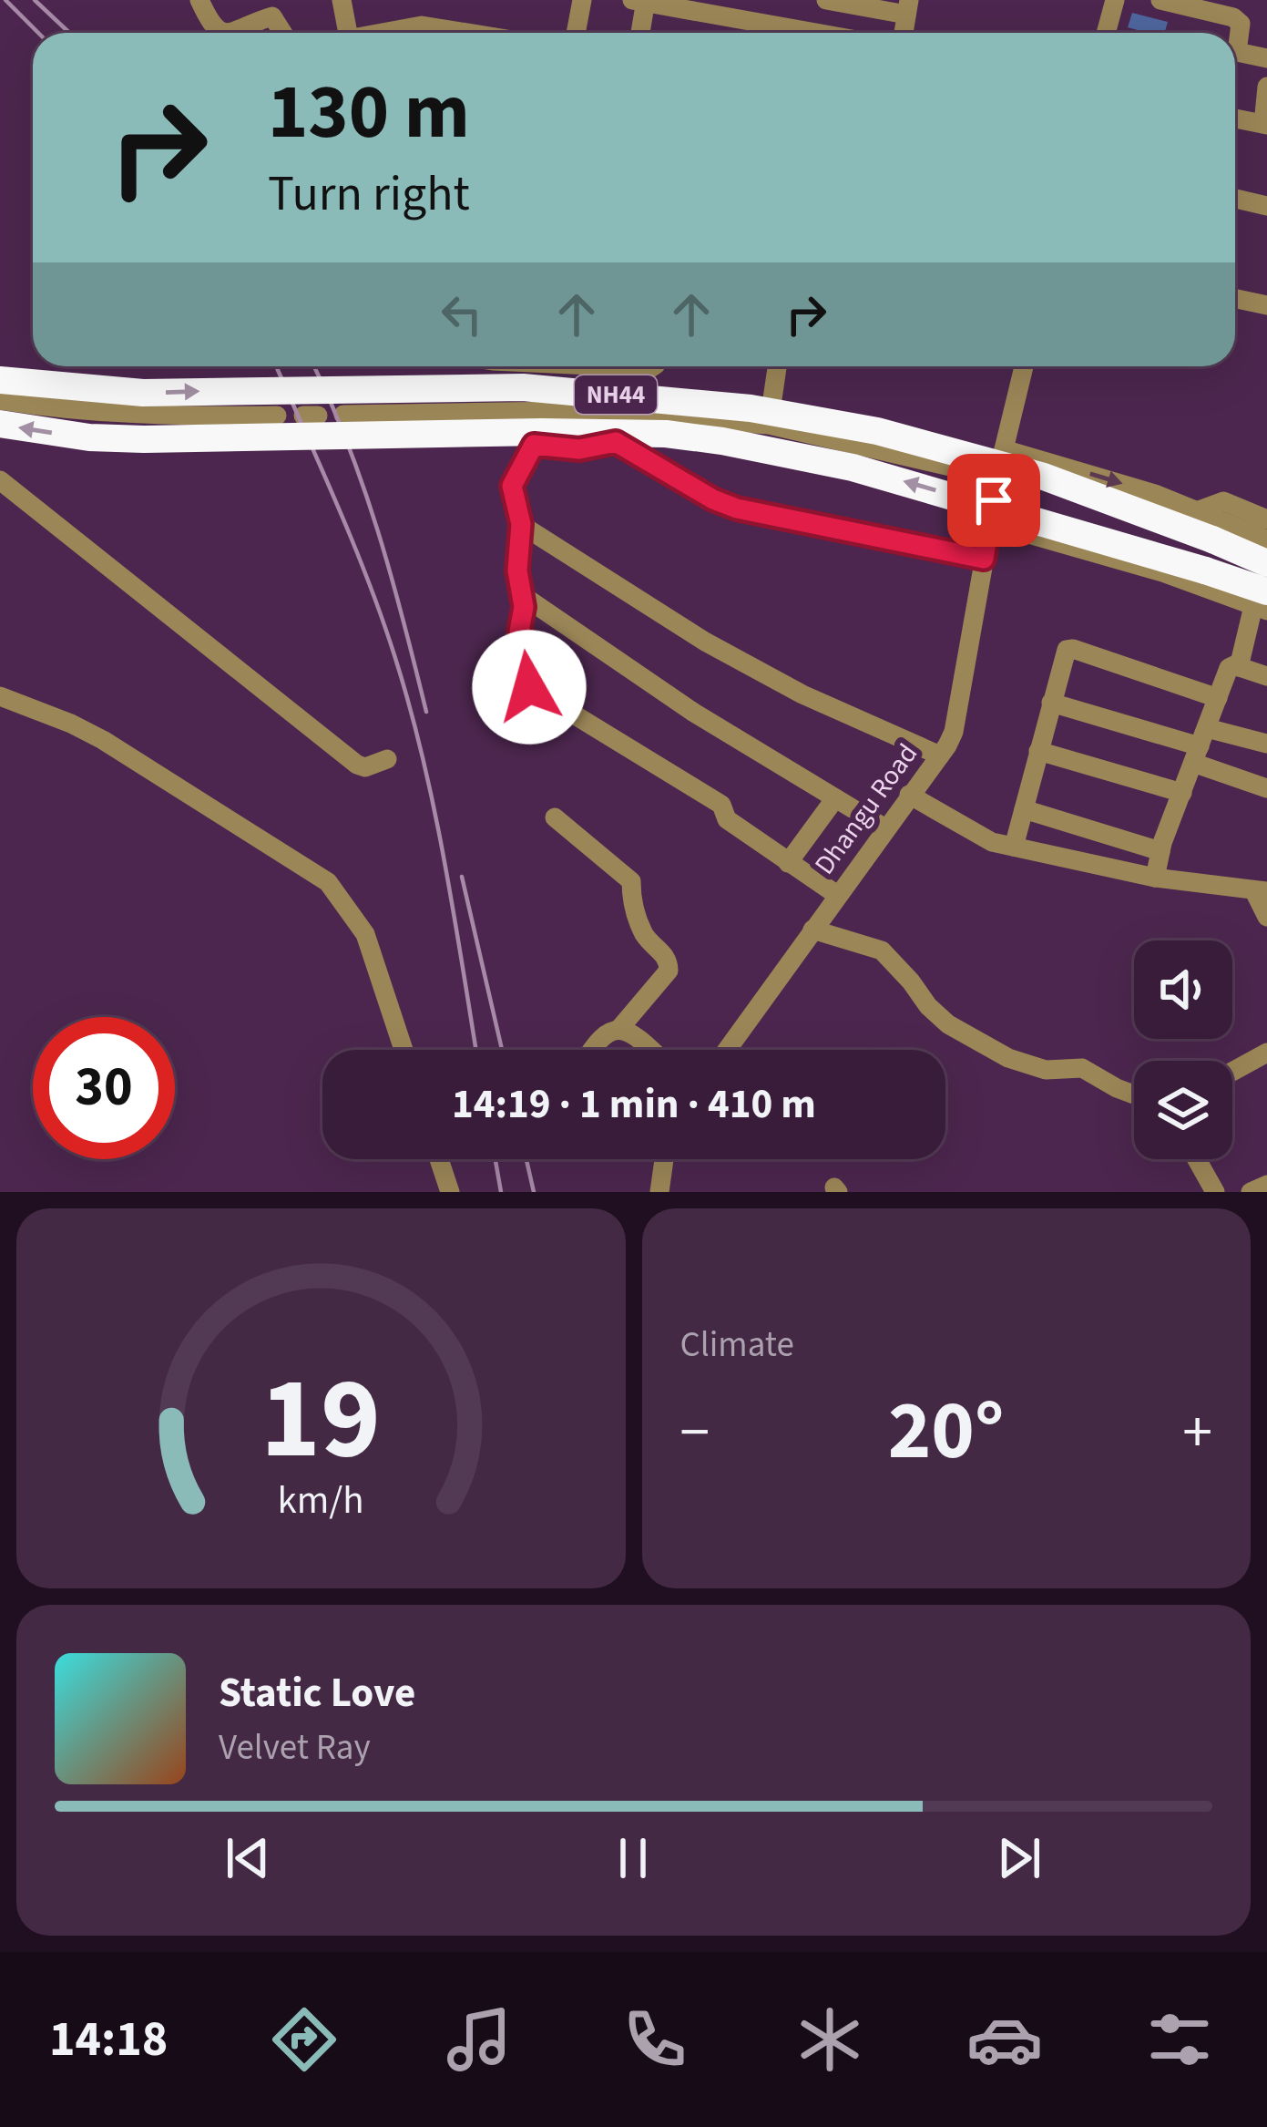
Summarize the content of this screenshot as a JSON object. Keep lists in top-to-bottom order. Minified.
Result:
{"streets":{"highway":["NH44"],"street":["Dhangu Road"]},"page":{"turn":["130 m","Turn right"],"limit":"30","trip":"14:19 · 1 min · 410 m","tile":"Climate","heat":["−","20°","+"],"song":["Static Love","Velvet Ray"],"tabs":"14:18","gauge":["19","km/h"]}}
